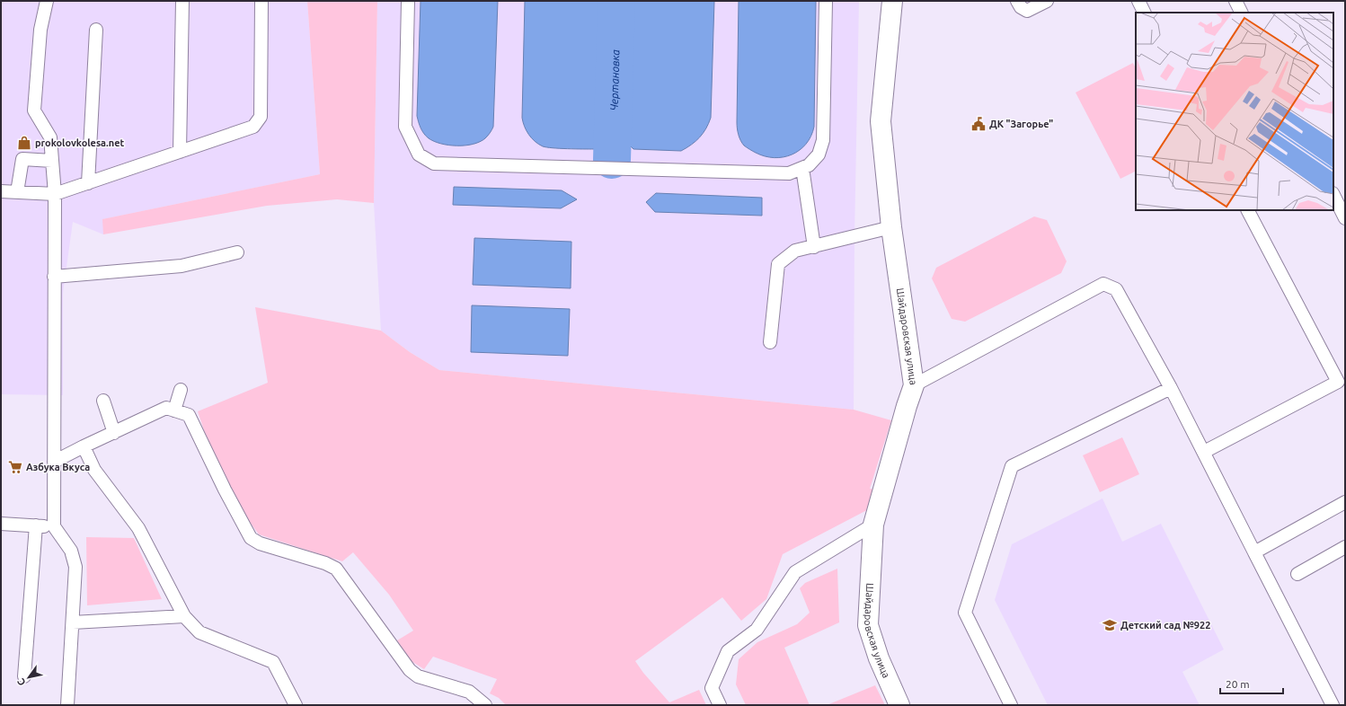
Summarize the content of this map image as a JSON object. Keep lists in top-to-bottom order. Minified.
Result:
{"streets":{"street":["Шайдаровская улица"]},"water":["Чертановка"],"places":{"public building":["ДК \"Загорье\""],"shop":["prokolovkolesa.net"],"supermarket":["Азбука Вкуса"],"school or university":["Детский сад №922"]},"scale_bar":"20 m","north":"bottom left"}
